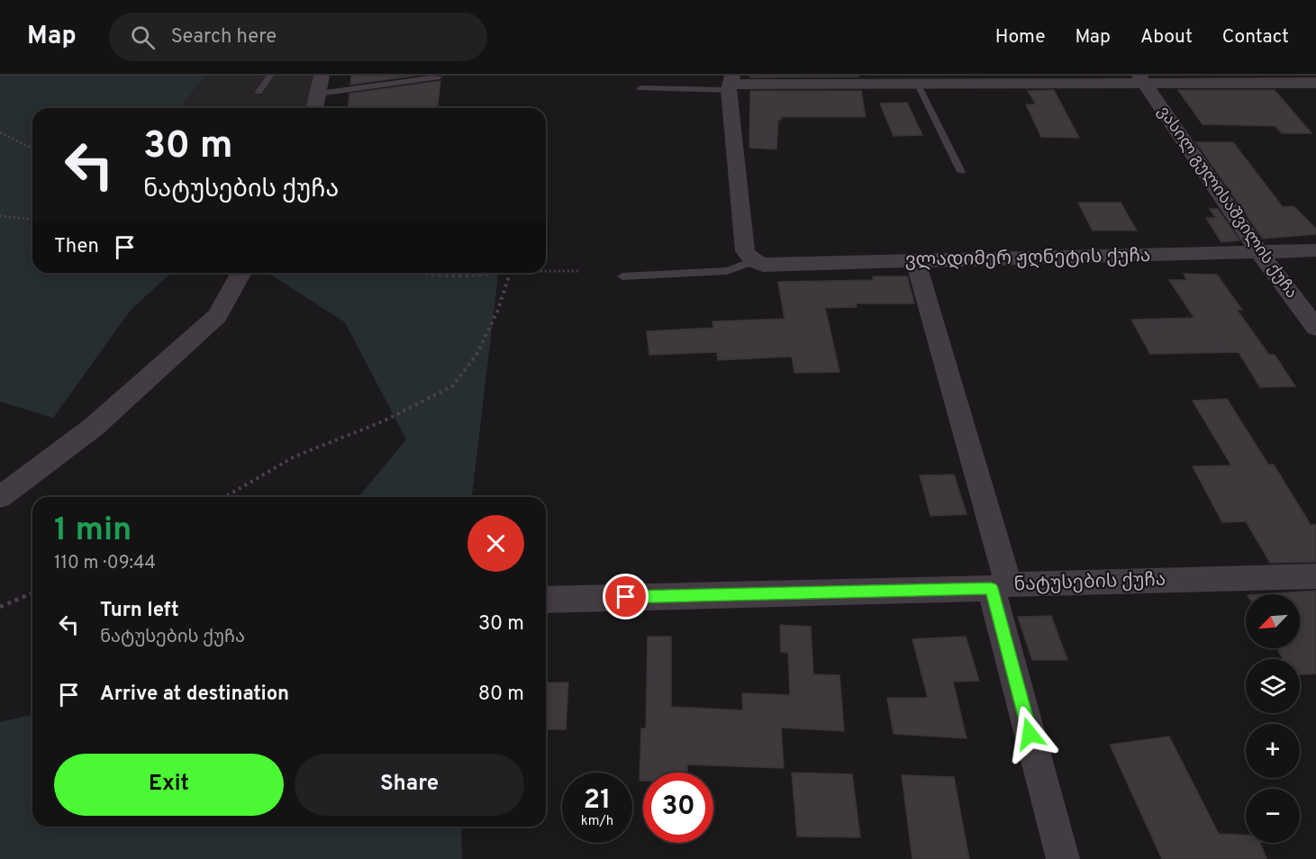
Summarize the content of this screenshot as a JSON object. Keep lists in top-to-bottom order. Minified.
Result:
{"streets":{"street":["ვასილ გულისაშვილის ქუჩა","ვლადიმერ ჟღნეტის ქუჩა","ნატუსების ქუჩა"]},"crossings":[["ვასილ გულისაშვილის ქუჩა","ვლადიმერ ჟღნეტის ქუჩა"]],"north":"bottom left","page":{"header":"Map","search":"Search here","nav":["Home","Map","About","Contact"],"turn":["30 m","ნატუსების ქუჩა"],"then":"Then","heading":["1 min","110 m · 09:44"],"list":[{"name":"Turn left","note":"ნატუსების ქუჩა","value":"30 m"},{"name":"Arrive at destination","value":"80 m"}],"map_buttons":["+","−"],"buttons":["Exit","Share"],"speed":"21 km/h","limit":"30"}}
